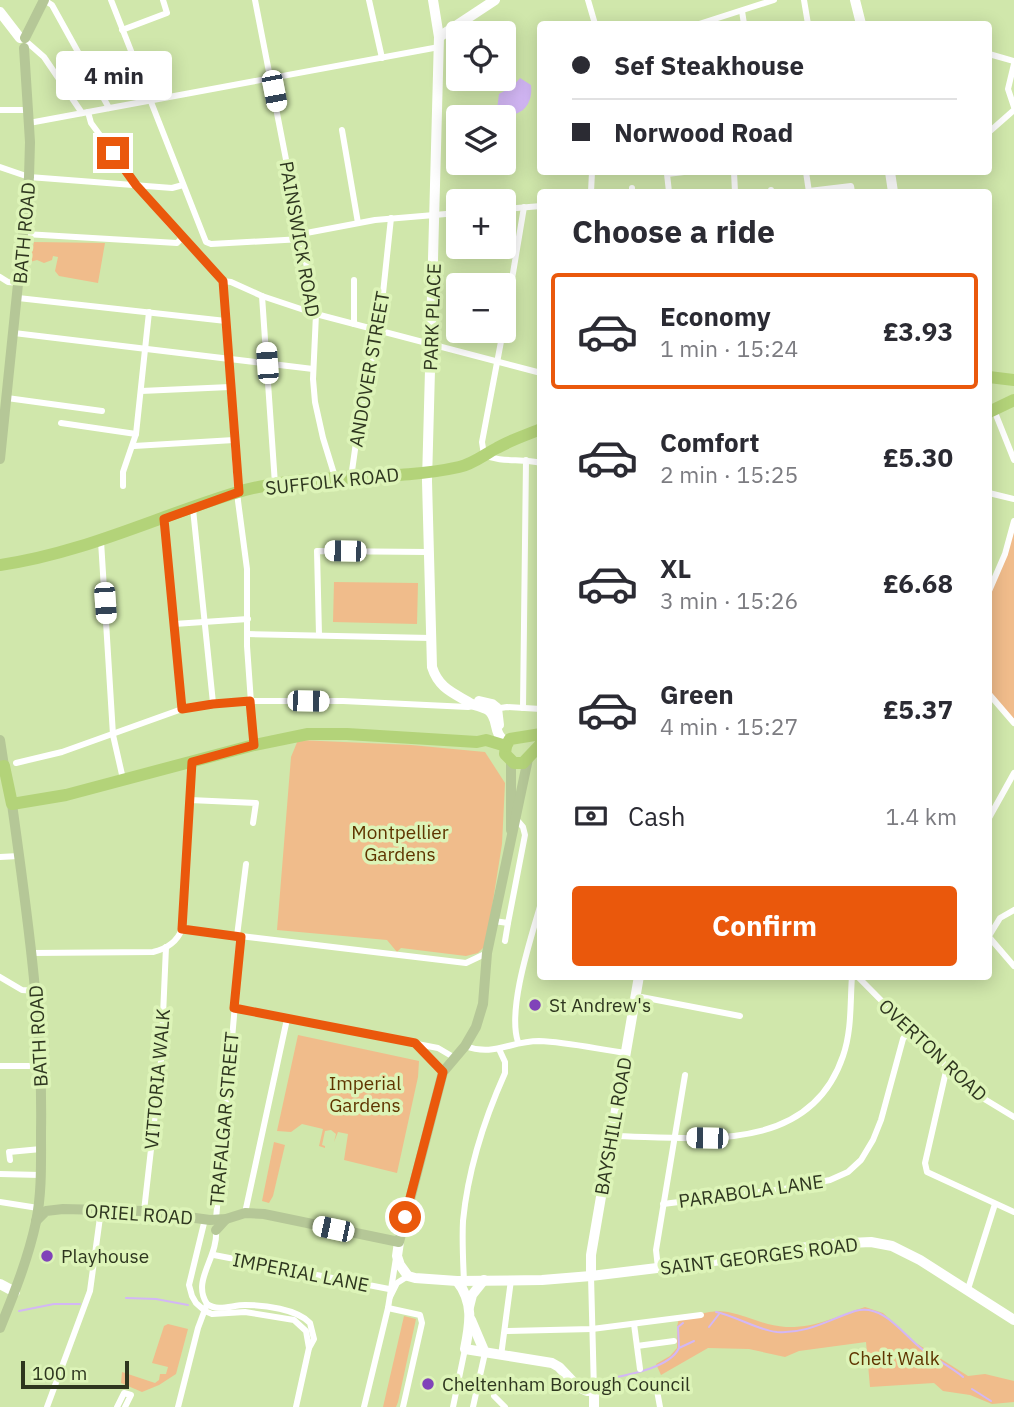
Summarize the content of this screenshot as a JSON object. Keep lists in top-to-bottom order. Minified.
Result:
{"streets":{"highway":["BATH ROAD","SUFFOLK ROAD"],"main road":["ORIEL ROAD"],"street":["PAINSWICK ROAD","PARK PLACE","ANDOVER STREET","OVERTON ROAD","VITTORIA WALK","TRAFALGAR STREET","BAYSHILL ROAD","PARABOLA LANE","SAINT GEORGES ROAD","IMPERIAL LANE"]},"crossings":[["BATH ROAD","ORIEL ROAD"],["PAINSWICK ROAD","SUFFOLK ROAD"],["PARK PLACE","SUFFOLK ROAD"],["ANDOVER STREET","SUFFOLK ROAD"],["OVERTON ROAD","PARABOLA LANE"],["VITTORIA WALK","ORIEL ROAD"],["TRAFALGAR STREET","ORIEL ROAD"],["BAYSHILL ROAD","SAINT GEORGES ROAD"]],"parks":["Montpellier Gardens","Imperial Gardens","Chelt Walk"],"places":["St Andrew's","Playhouse","Cheltenham Borough Council"],"scale_bar":"100 m","page":{"map_buttons":["+","−"],"banner":["Sef Steakhouse","Norwood Road"],"bubble":"4 min","heading":"Choose a ride","list":[{"name":"Economy","note":"1 min · 15:24","value":"£3.93"},{"name":"Comfort","note":"2 min · 15:25","value":"£5.30"},{"name":"XL","note":"3 min · 15:26","value":"£6.68"},{"name":"Green","note":"4 min · 15:27","value":"£5.37"}],"pay":["Cash","1.4 km"],"buttons":"Confirm","scale":"100 m"}}
